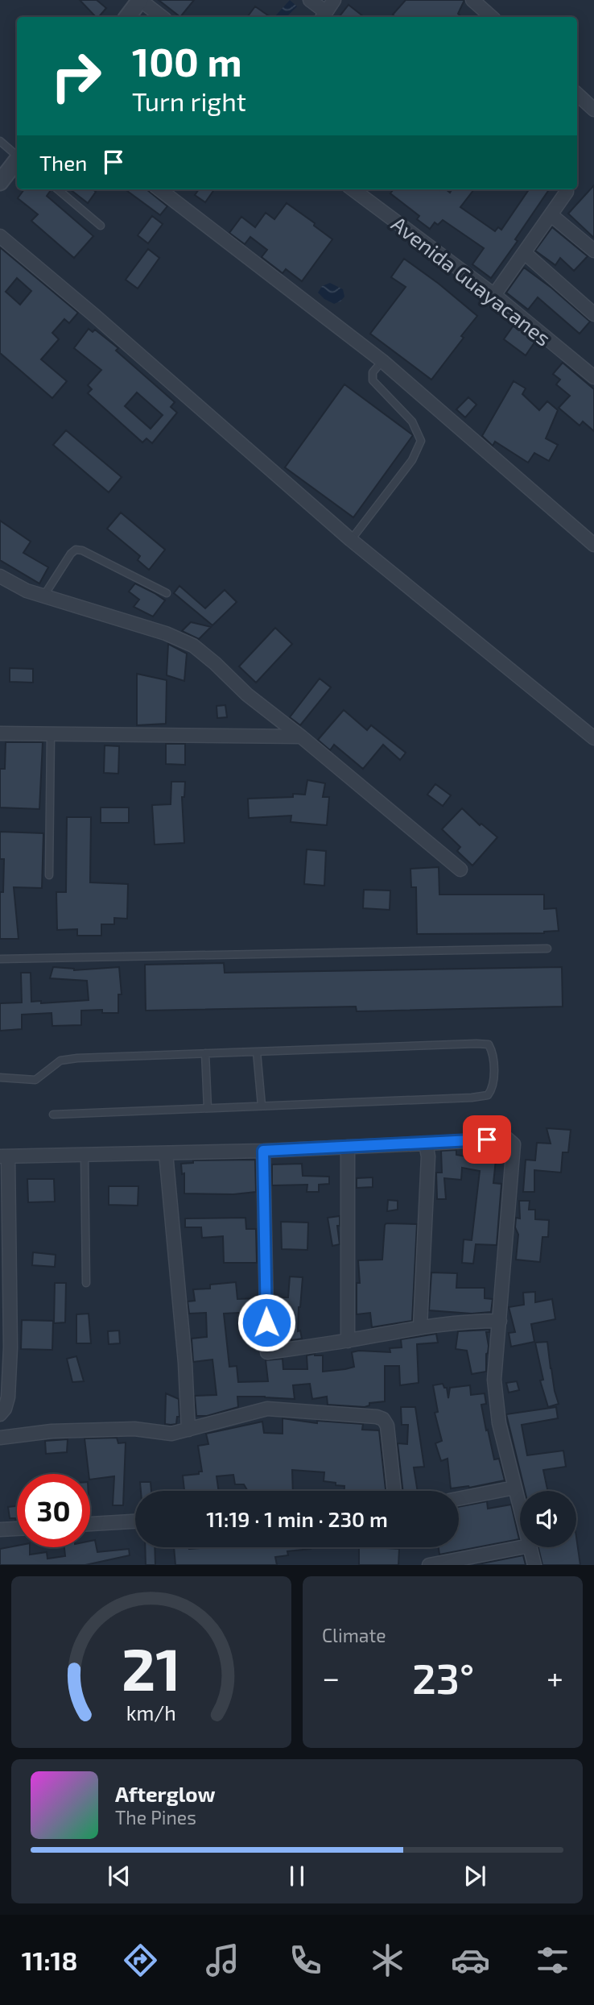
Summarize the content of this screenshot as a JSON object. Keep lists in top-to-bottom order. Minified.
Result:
{"streets":{"street":["Avenida Guayacanes"]},"page":{"turn":["100 m","Turn right"],"then":"Then","limit":"30","trip":"11:19 · 1 min · 230 m","tile":"Climate","heat":["−","23°","+"],"song":["Afterglow","The Pines"],"tabs":"11:18","gauge":["21","km/h"]}}
